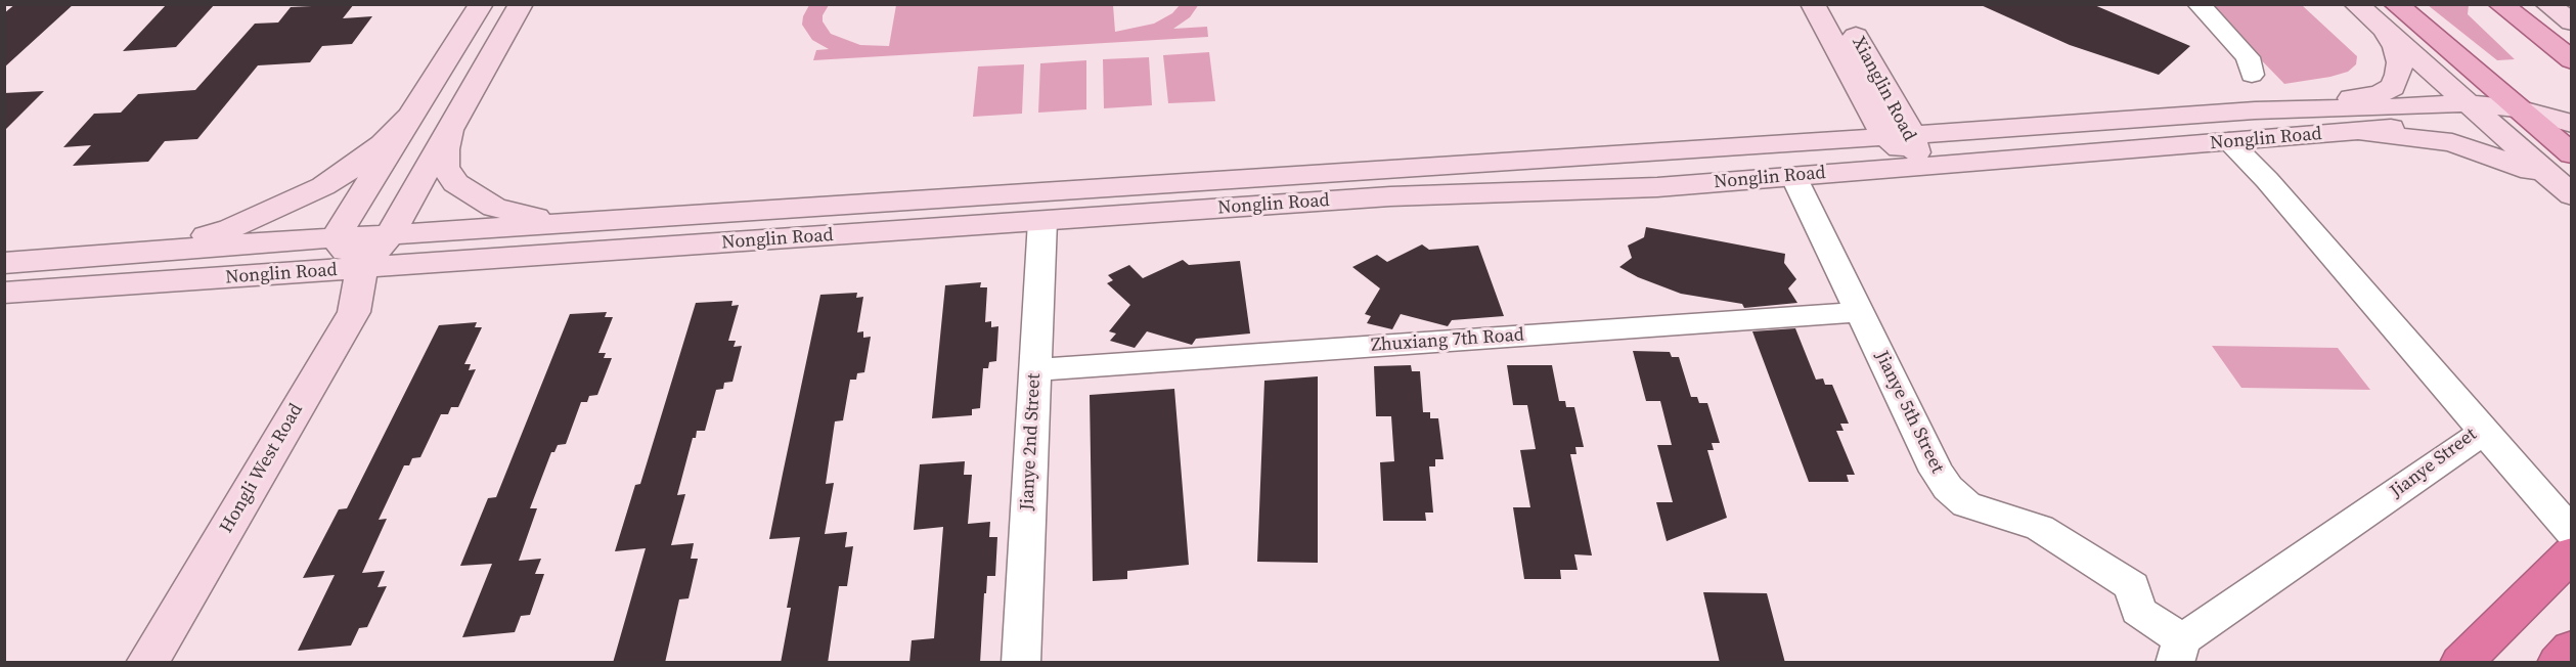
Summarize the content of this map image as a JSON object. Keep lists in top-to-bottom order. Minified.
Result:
{"streets":{"main road":["Xianglin Road","Nonglin Road","Hongli West Road"],"street":["Zhuxiang 7th Road","Jianye 5th Street","Jianye 2nd Street","Jianye Street"]},"crossings":[["Xianglin Road","Nonglin Road"],["Nonglin Road","Jianye 5th Street"],["Nonglin Road","Jianye 2nd Street"],["Nonglin Road","Jianye Street"],["Nonglin Road","Hongli West Road"],["Zhuxiang 7th Road","Jianye 5th Street"],["Zhuxiang 7th Road","Jianye 2nd Street"],["Jianye 5th Street","Jianye Street"]]}
